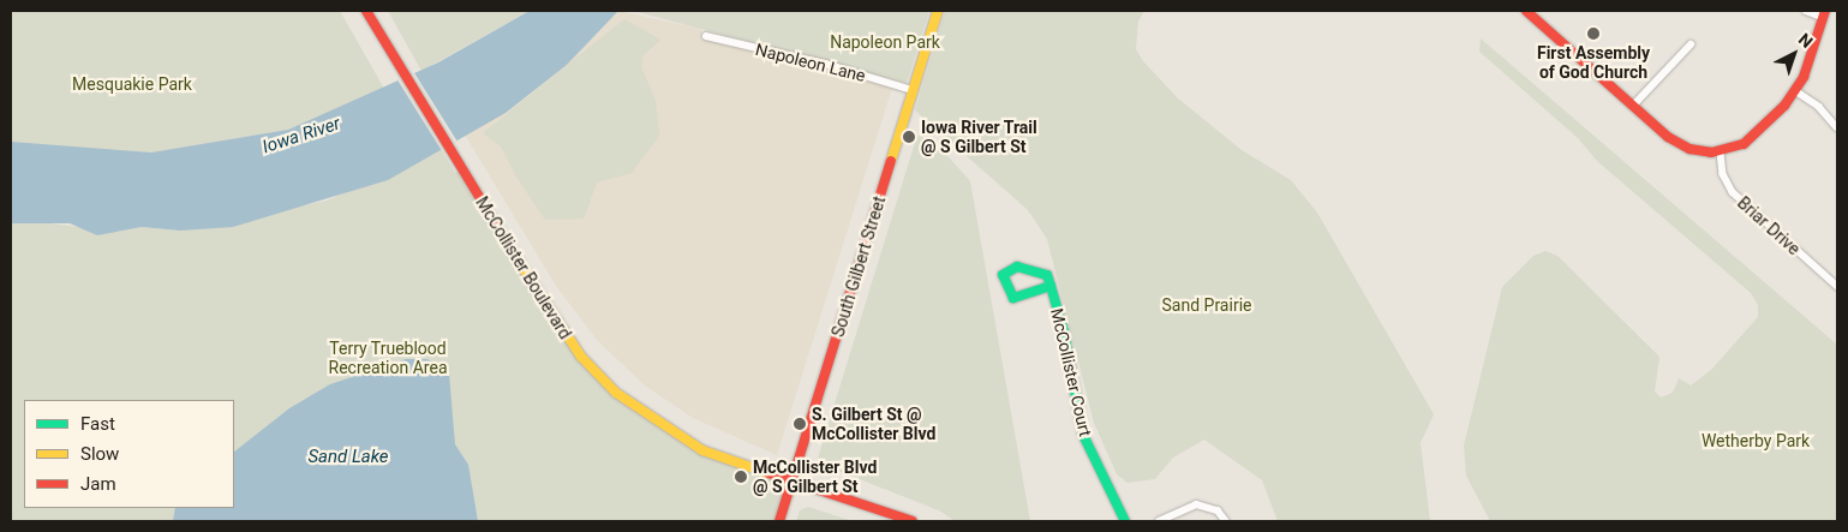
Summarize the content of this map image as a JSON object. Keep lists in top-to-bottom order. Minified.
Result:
{"streets":{"main road":["South Gilbert Street","McCollister Boulevard","McCollister Court"],"street":["Napoleon Lane","Briar Drive"]},"crossings":[["Napoleon Lane","South Gilbert Street"],["South Gilbert Street","McCollister Boulevard"]],"water":["Iowa River","Sand Lake"],"parks":["Napoleon Park","Mesquakie Park","Sand Prairie","Terry Trueblood Recreation Area","Wetherby Park"],"places":["First Assembly of God Church","Iowa River Trail @ S Gilbert St","S. Gilbert St @ McCollister Blvd","McCollister Blvd @ S Gilbert St"],"legend":["Fast","Slow","Jam"],"north":"top right"}
